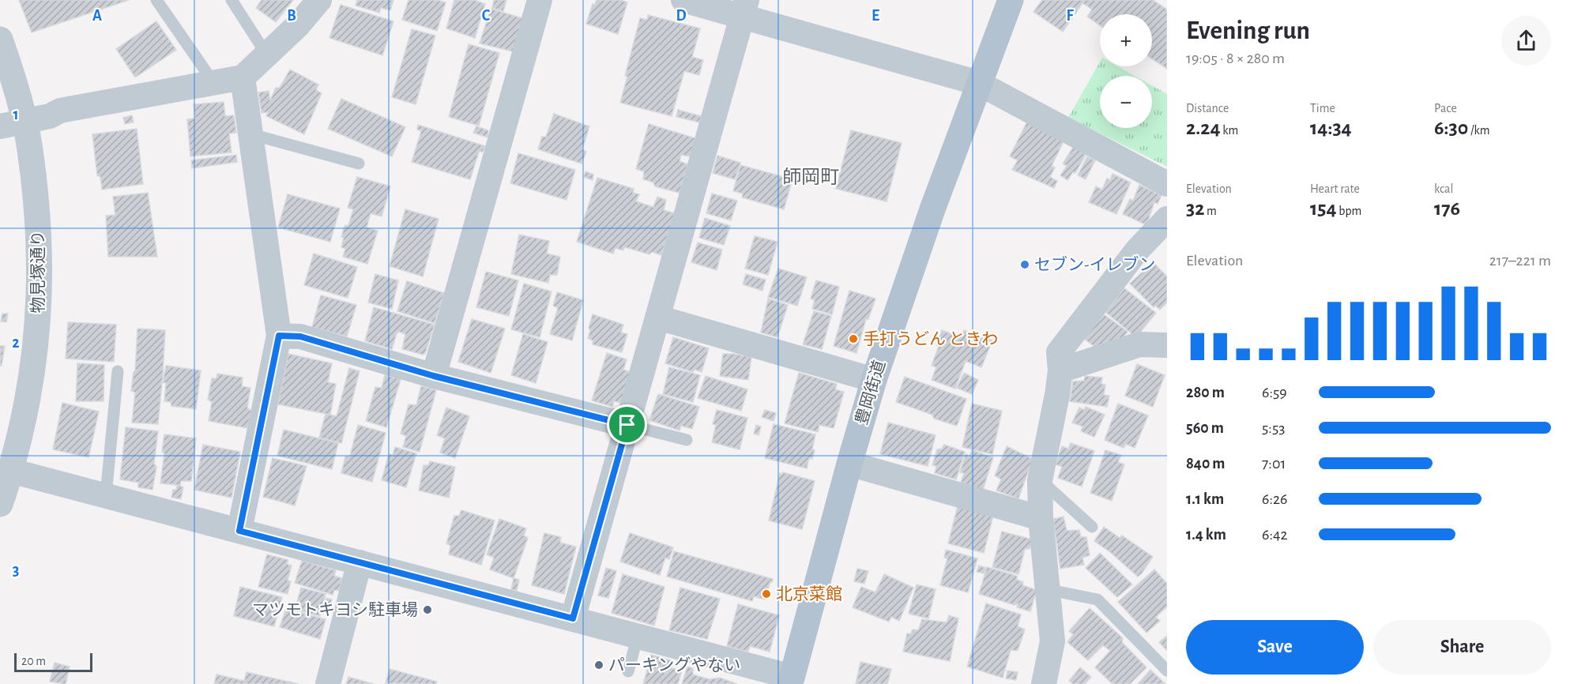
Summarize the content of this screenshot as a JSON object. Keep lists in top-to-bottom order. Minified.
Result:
{"streets":{"main road":["豊岡街道"],"street":["物見塚通り"]},"districts":["師岡町"],"places":["セブン-イレブン","手打うどん ときわ","北京菜館","マツモトキヨシ駐車場","パーキングやない"],"scale_bar":"20 m","page":{"heading":["Evening run","19:05 · 8 × 280 m"],"map_buttons":["+","−"],"stats":[["Distance","2.24 km"],["Time","14:34"],["Pace","6:30 /km"],["Elevation","32 m"],["Heart rate","154 bpm"],["kcal","176"]],"chart":["Elevation","217–221 m"],"list":[{"name":"280 m","note":"6:59"},{"name":"560 m","note":"5:53"},{"name":"840 m","note":"7:01"},{"name":"1.1 km","note":"6:26"},{"name":"1.4 km","note":"6:42"}],"buttons":["Save","Share"],"scale":"20 m"},"grid":{"columns":["A","B","C","D","E","F"],"rows":["1","2","3"]}}
